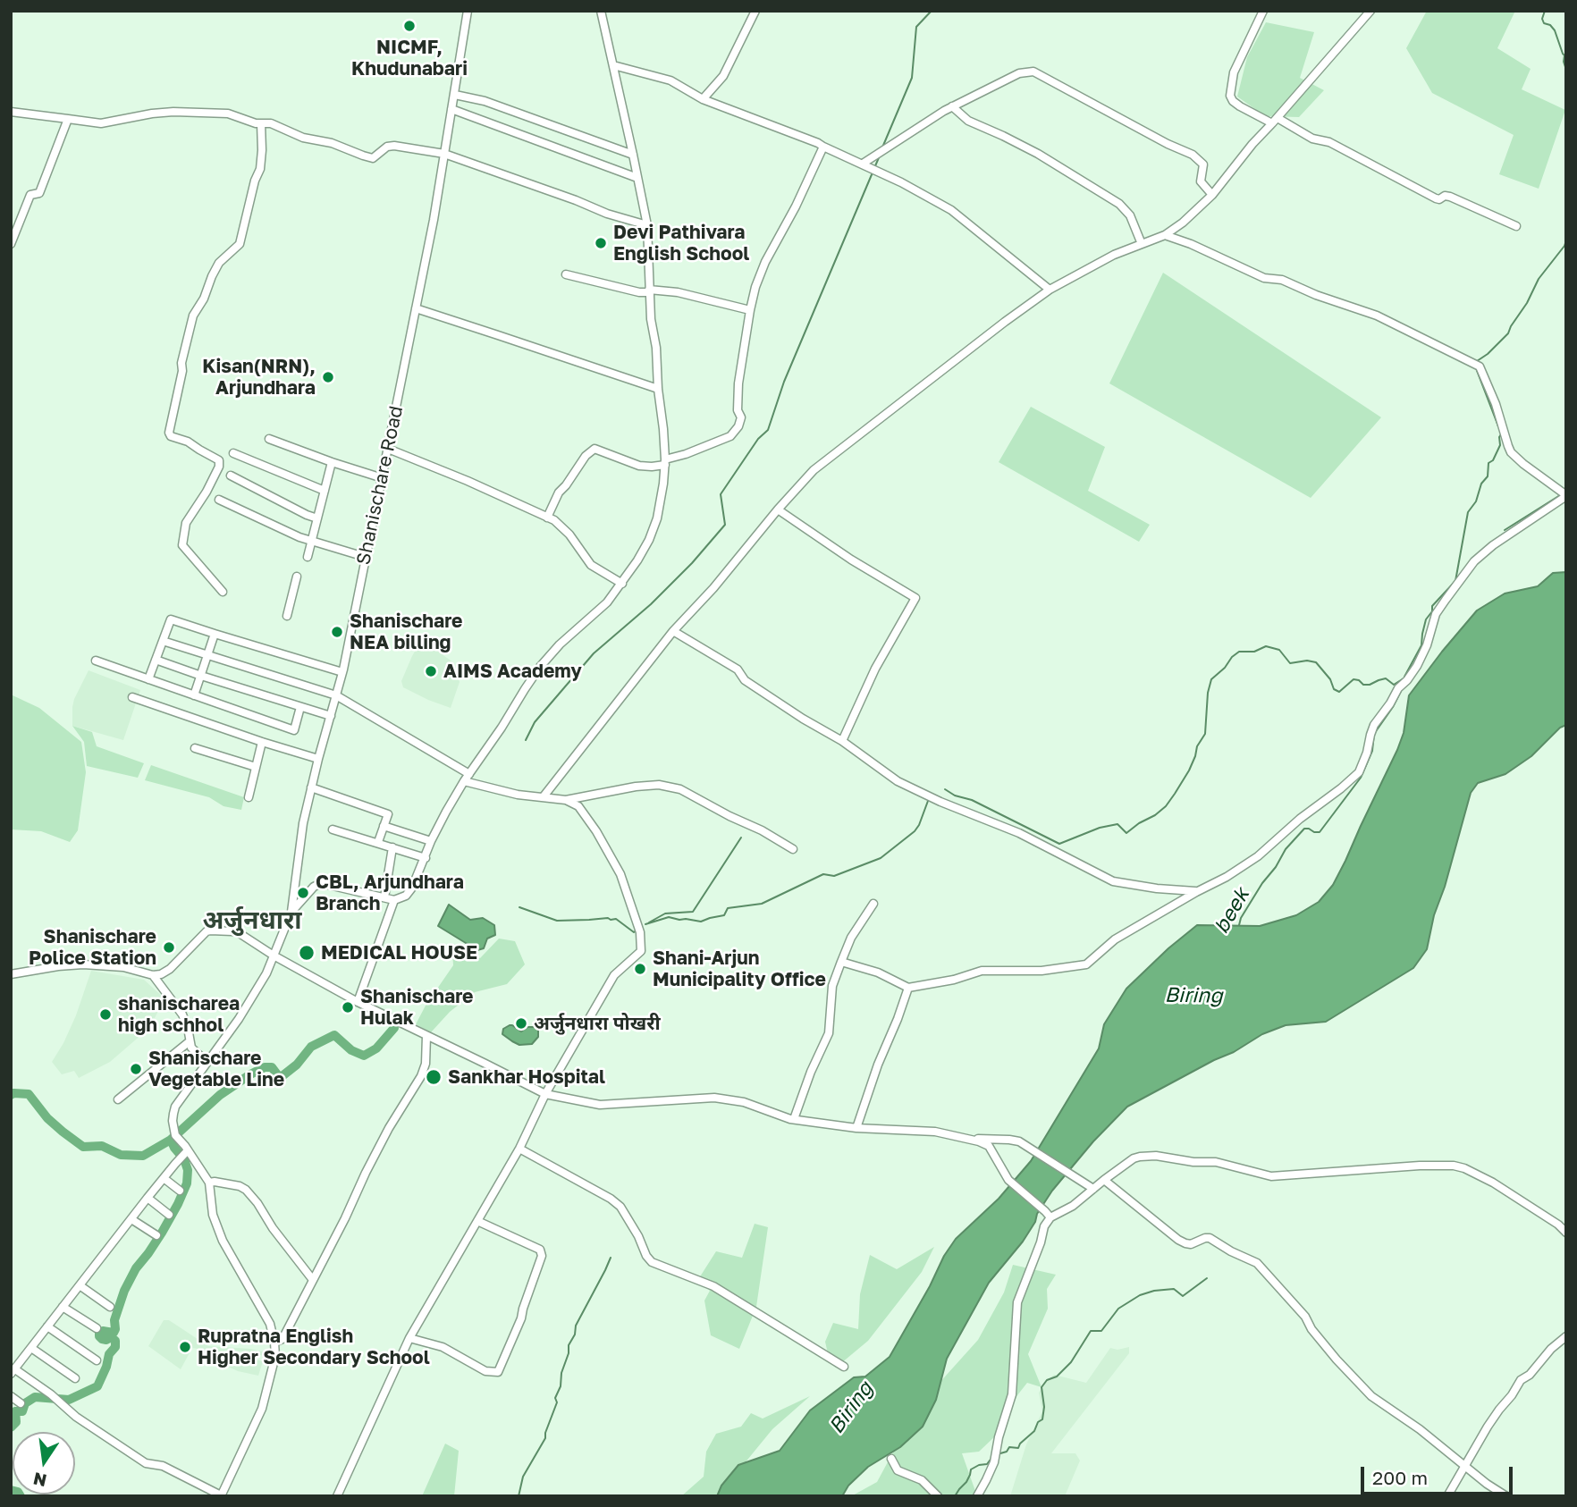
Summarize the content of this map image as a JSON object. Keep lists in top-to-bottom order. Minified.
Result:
{"streets":{"street":["Shanischare Road"]},"districts":["अर्जुनधारा"],"water":["beek","Biring"],"places":["NICMF, Khudunabari","Devi Pathivara English School","Kisan(NRN), Arjundhara","Shanischare NEA billing","AIMS Academy","CBL, Arjundhara Branch","Shanischare Police Station","MEDICAL HOUSE","Shani-Arjun Municipality Office","Shanischare Hulak","shanischarea high schhol","अर्जुनधारा पोखरी","Shanischare Vegetable Line","Sankhar Hospital","Rupratna English Higher Secondary School"],"scale_bar":"200 m","north":"bottom"}
